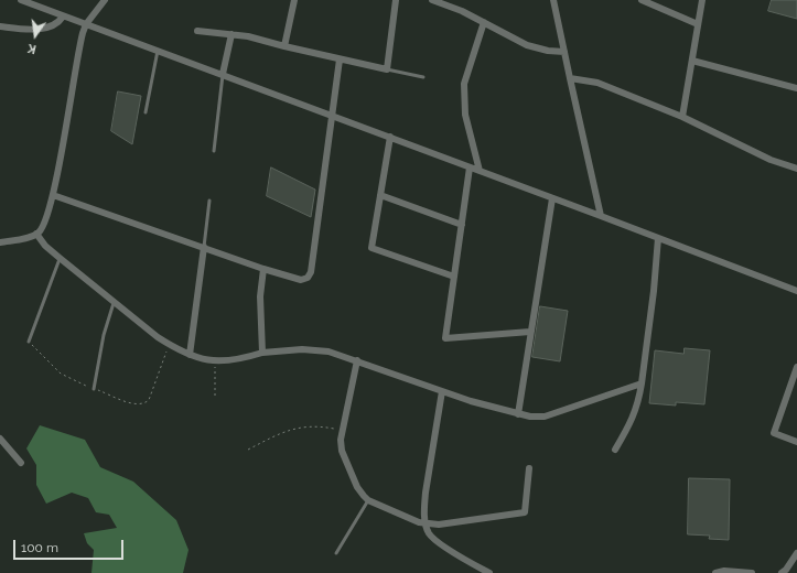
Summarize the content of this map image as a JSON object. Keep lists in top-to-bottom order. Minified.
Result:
{"scale_bar":"100 m","north":"bottom"}
